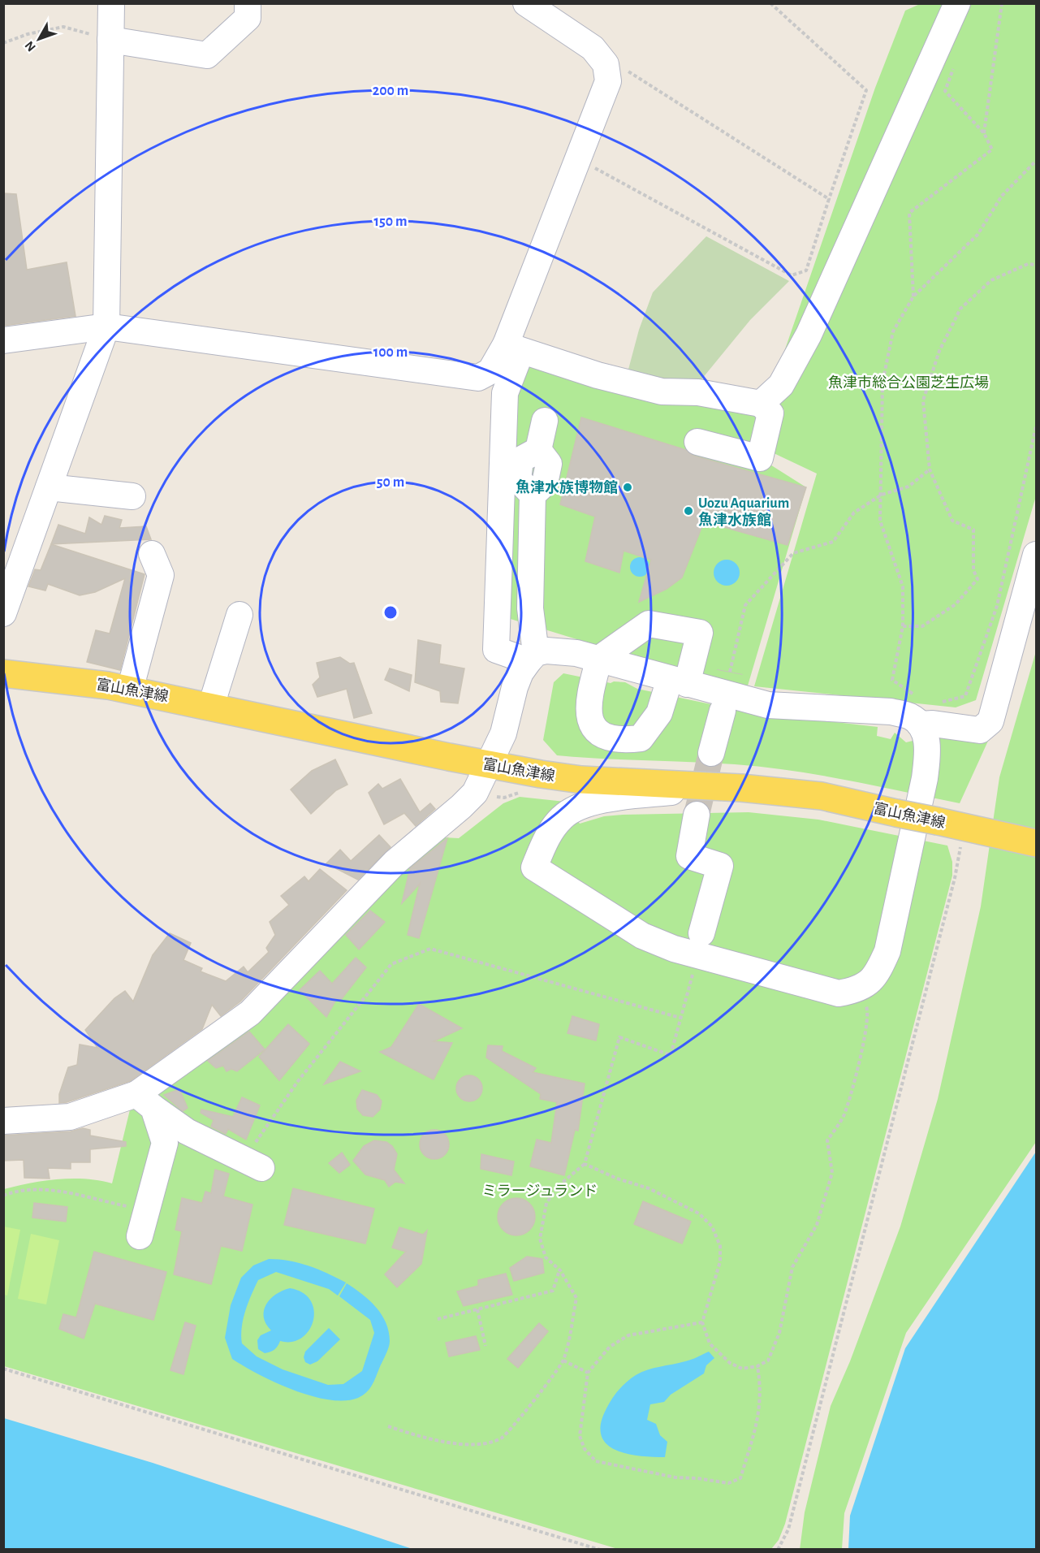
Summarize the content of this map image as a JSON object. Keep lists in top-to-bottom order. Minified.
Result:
{"streets":{"main road":["富山魚津線"]},"parks":["魚津市総合公園芝生広場","ミラージュランド"],"places":["魚津水族博物館","Uozu Aquarium 魚津水族館"],"north":"bottom left","rings":["200 m","150 m","100 m","50 m"]}
